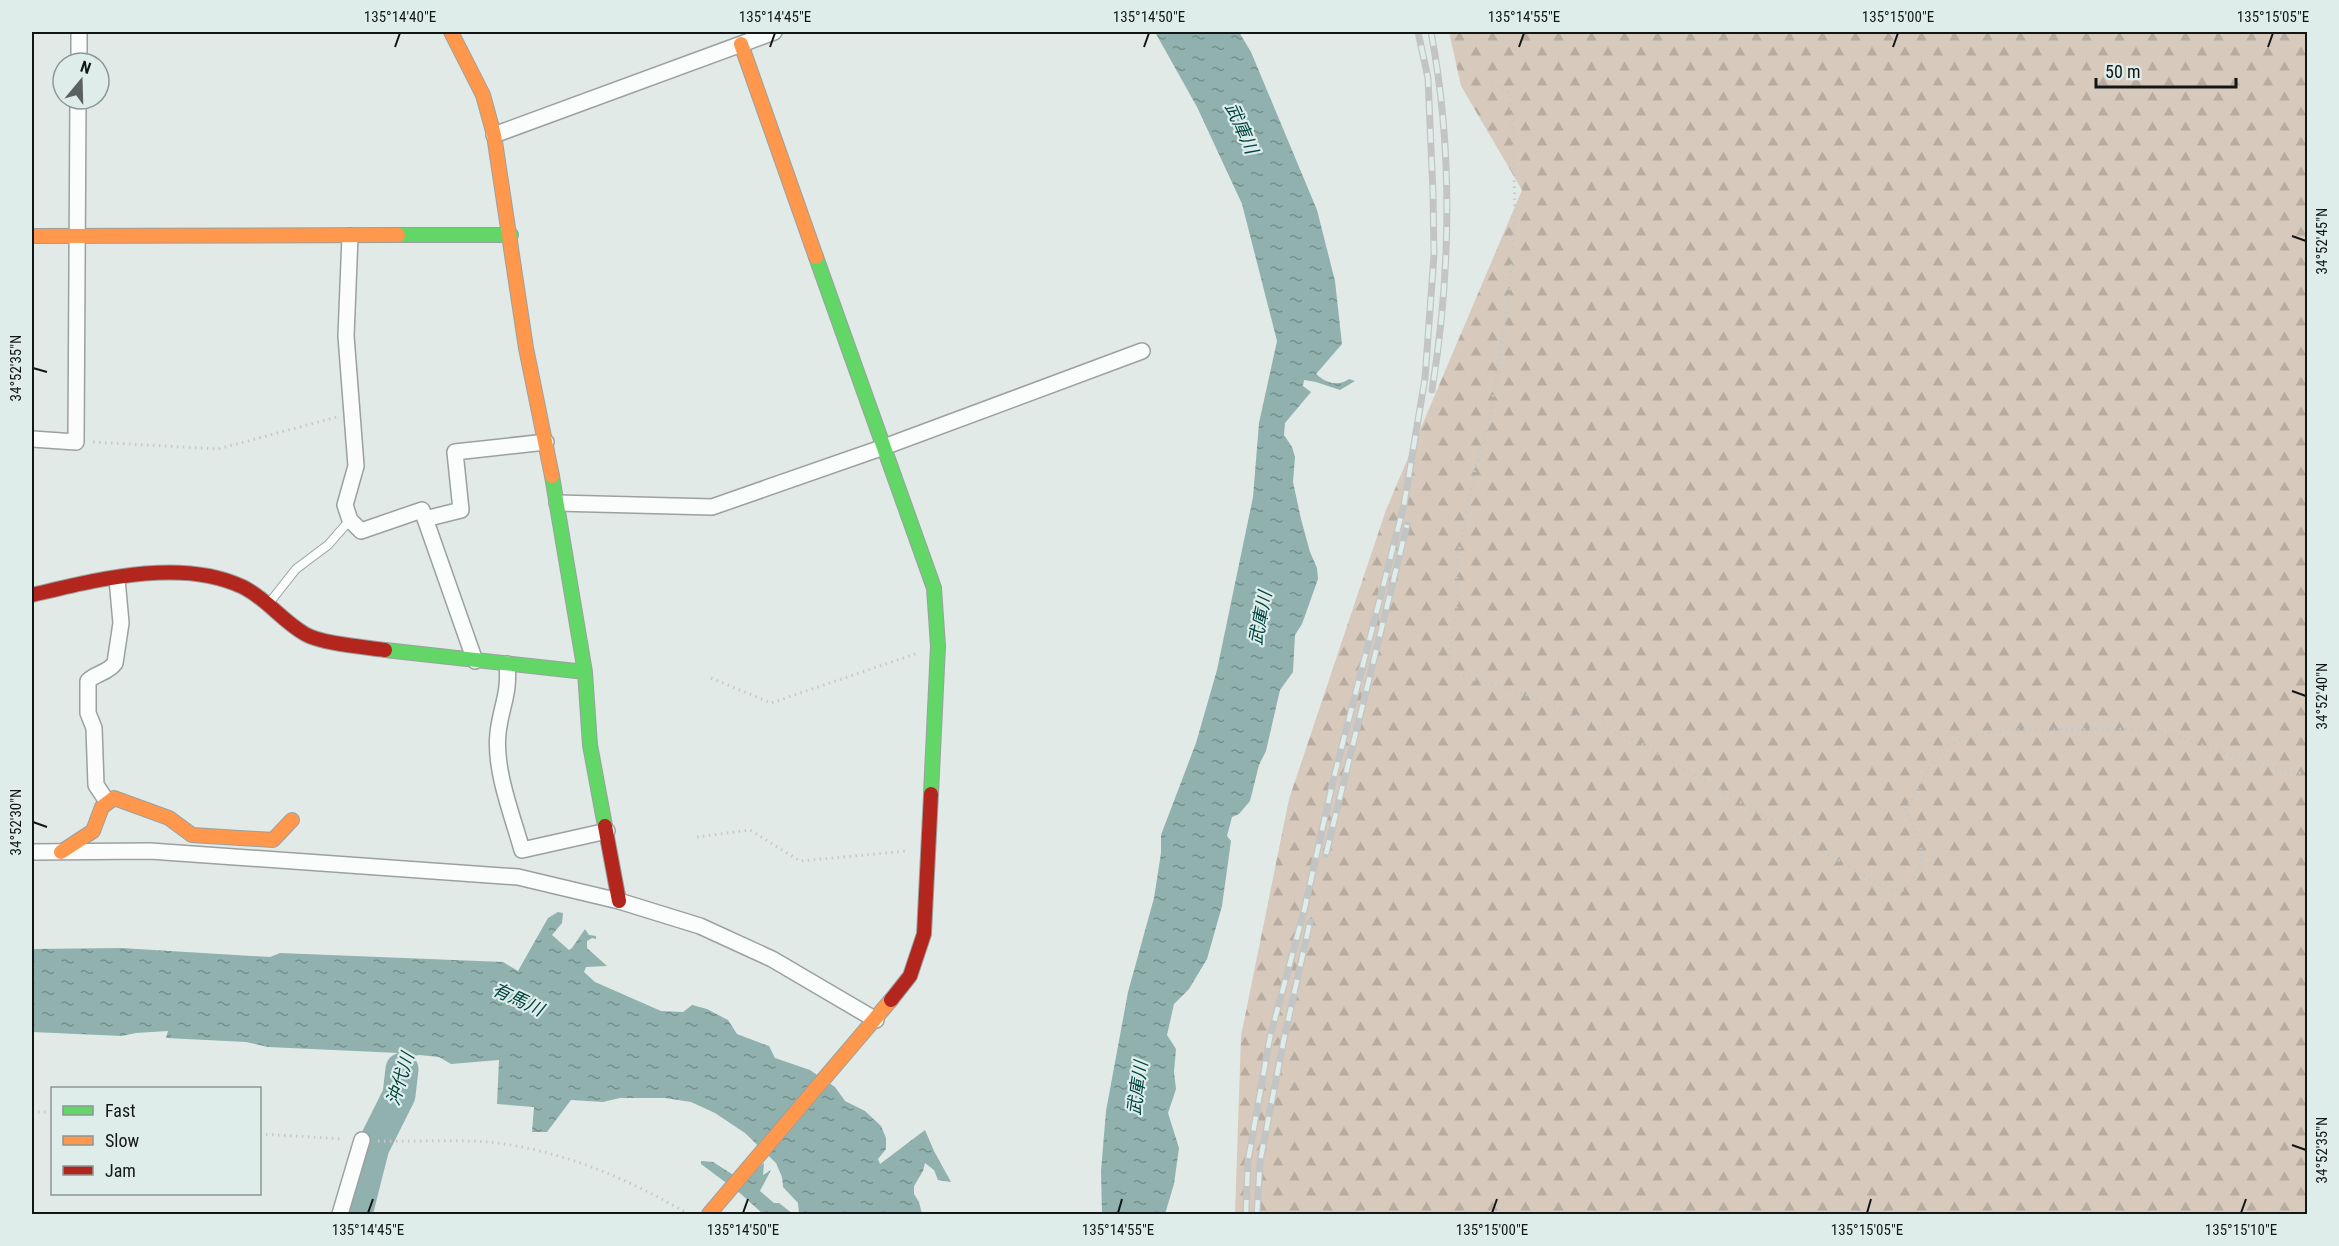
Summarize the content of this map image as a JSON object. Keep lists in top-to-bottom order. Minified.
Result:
{"water":["武庫川","有馬川","沖代川"],"legend":["Fast","Slow","Jam"],"scale_bar":"50 m","north":"top","coordinates":["135°14'40\"E","135°14'45\"E","135°14'50\"E","135°14'55\"E","135°15'00\"E","135°15'05\"E","34°52'45\"N","34°52'35\"N","34°52'40\"N","34°52'30\"N","135°15'10\"E"]}
